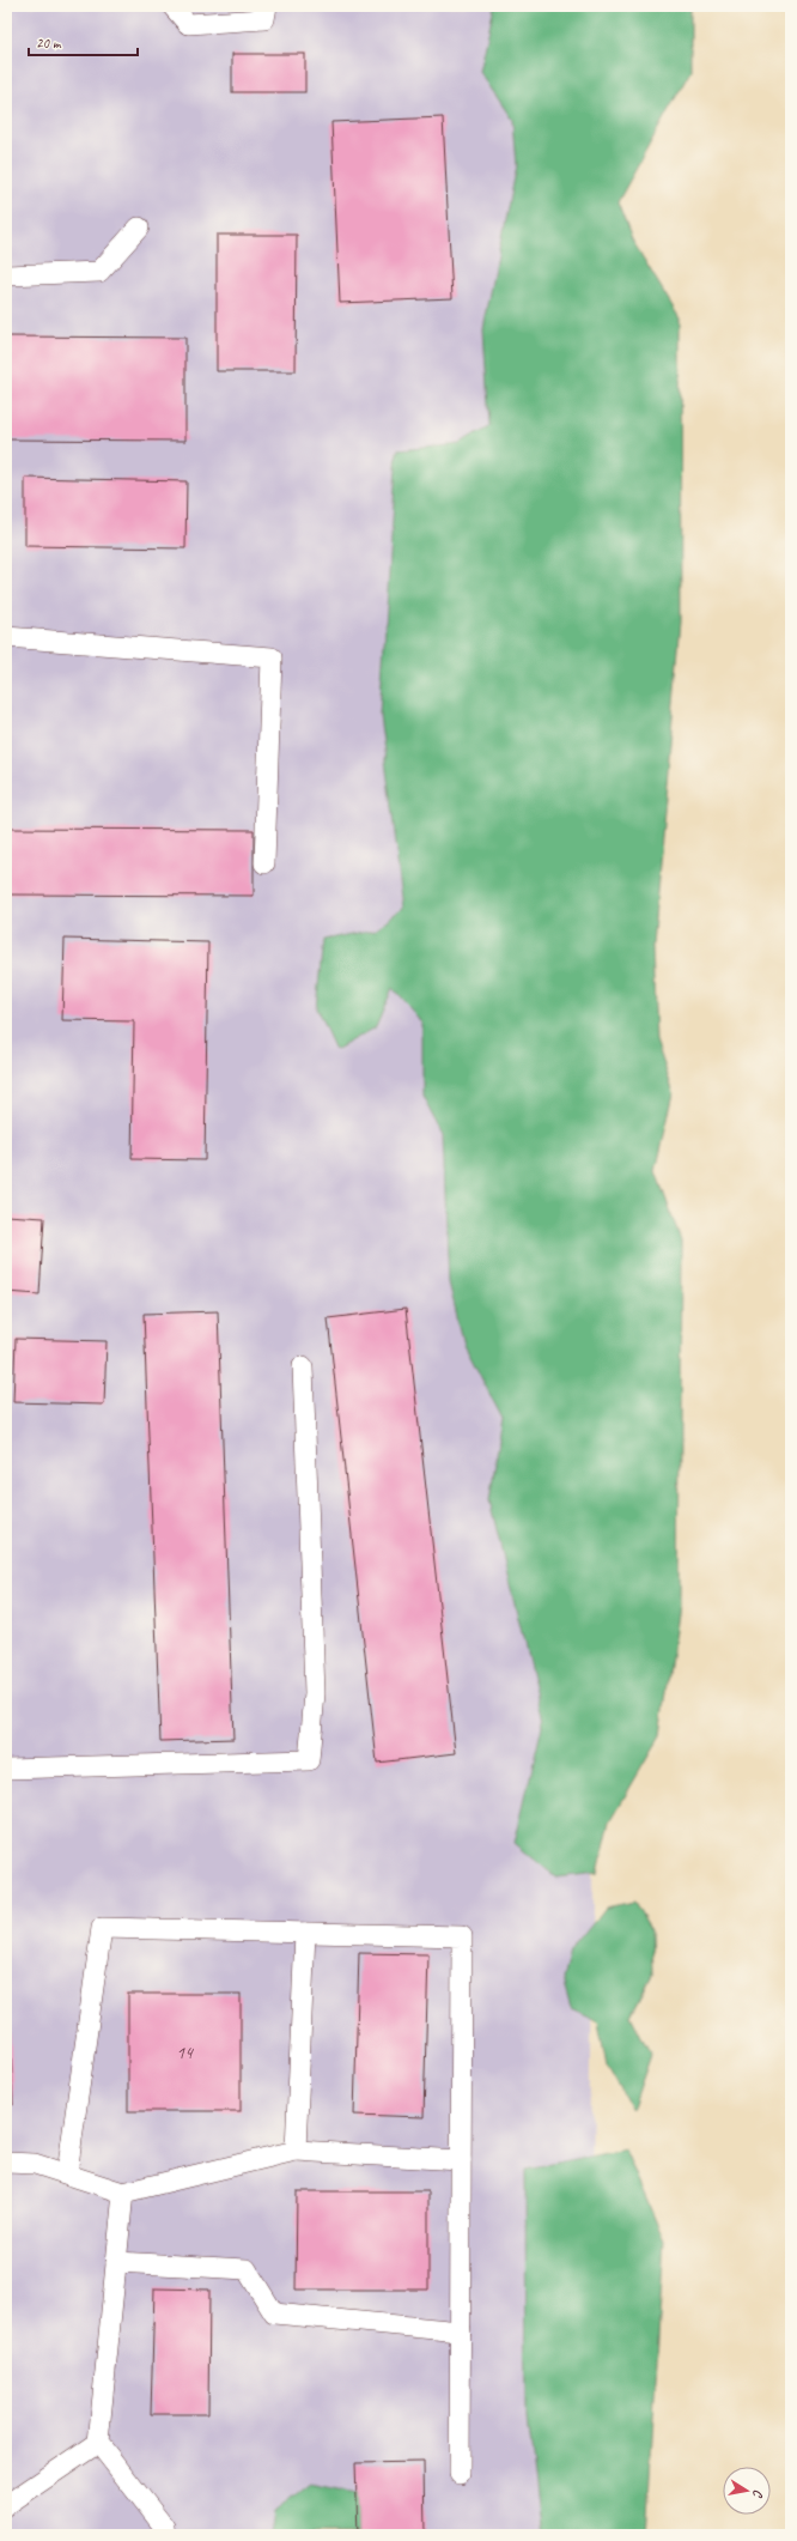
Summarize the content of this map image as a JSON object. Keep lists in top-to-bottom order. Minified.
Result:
{"house_numbers":["14"],"scale_bar":"20 m","north":"right"}
